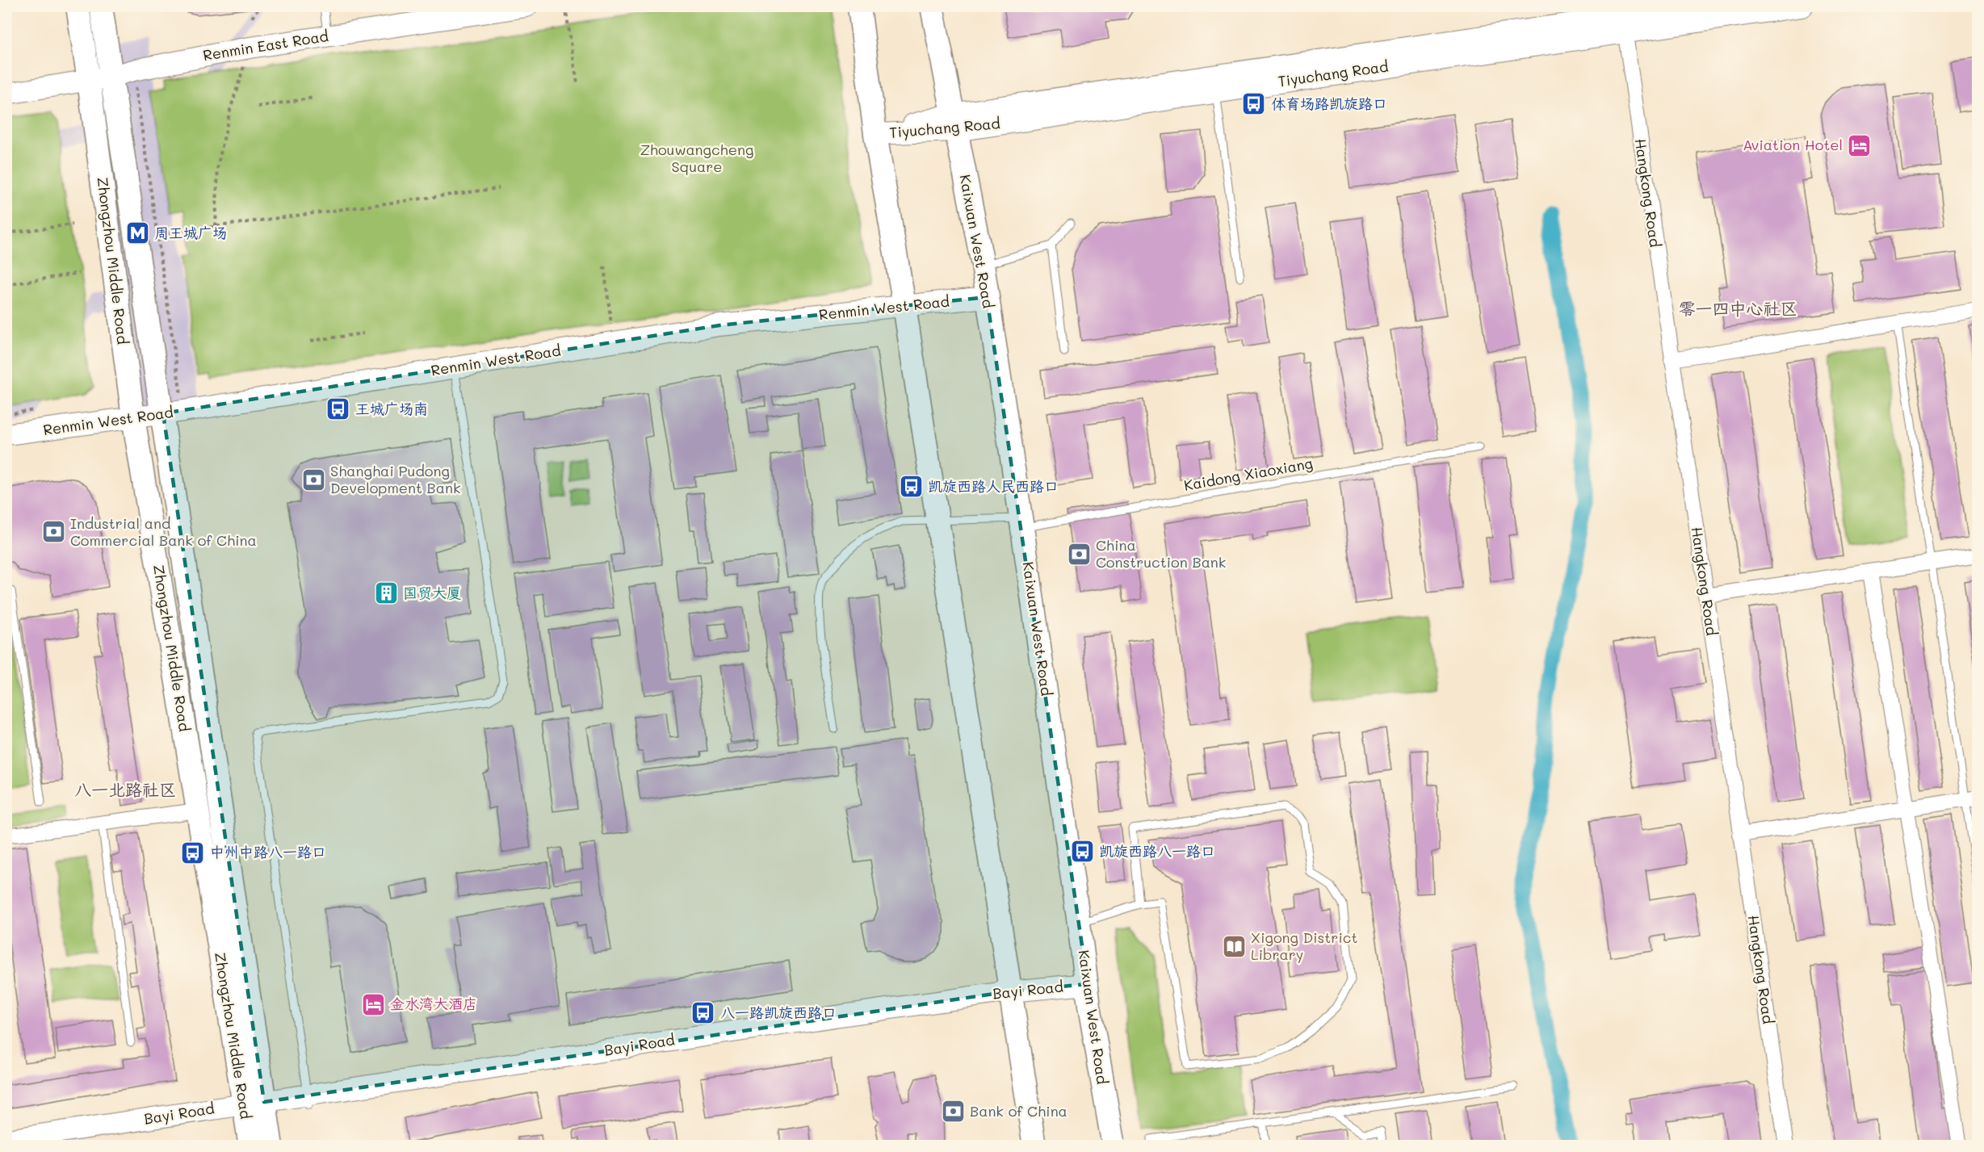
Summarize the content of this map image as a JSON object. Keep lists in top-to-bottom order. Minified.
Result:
{"streets":{"main road":["Renmin East Road","Tiyuchang Road","Kaixuan West Road","Zhongzhou Middle Road","Renmin West Road","Bayi Road"],"street":["Hangkong Road"],"lane":["Kaidong Xiaoxiang"]},"crossings":[["Renmin East Road","Zhongzhou Middle Road"],["Tiyuchang Road","Hangkong Road"],["Tiyuchang Road","Kaixuan West Road"],["Kaixuan West Road","Renmin West Road"],["Kaixuan West Road","Kaidong Xiaoxiang"],["Kaixuan West Road","Bayi Road"],["Zhongzhou Middle Road","Renmin West Road"],["Zhongzhou Middle Road","Bayi Road"]],"districts":["零一四中心社区","八一北路社区"],"parks":["Zhouwangcheng Square"],"places":{"bus stop":["体育场路凯旋路口","王城广场南","凯旋西路人民西路口","凯旋西路八一路口","中州中路八一路口","八一路凯旋西路口"],"hotel":["Aviation Hotel","金水湾大酒店"],"metro station":["周王城广场"],"bank":["Shanghai Pudong Development Bank","Industrial and Commercial Bank of China","China Construction Bank","Bank of China"],"building":["国贸大厦"],"library":["Xigong District Library"]}}
